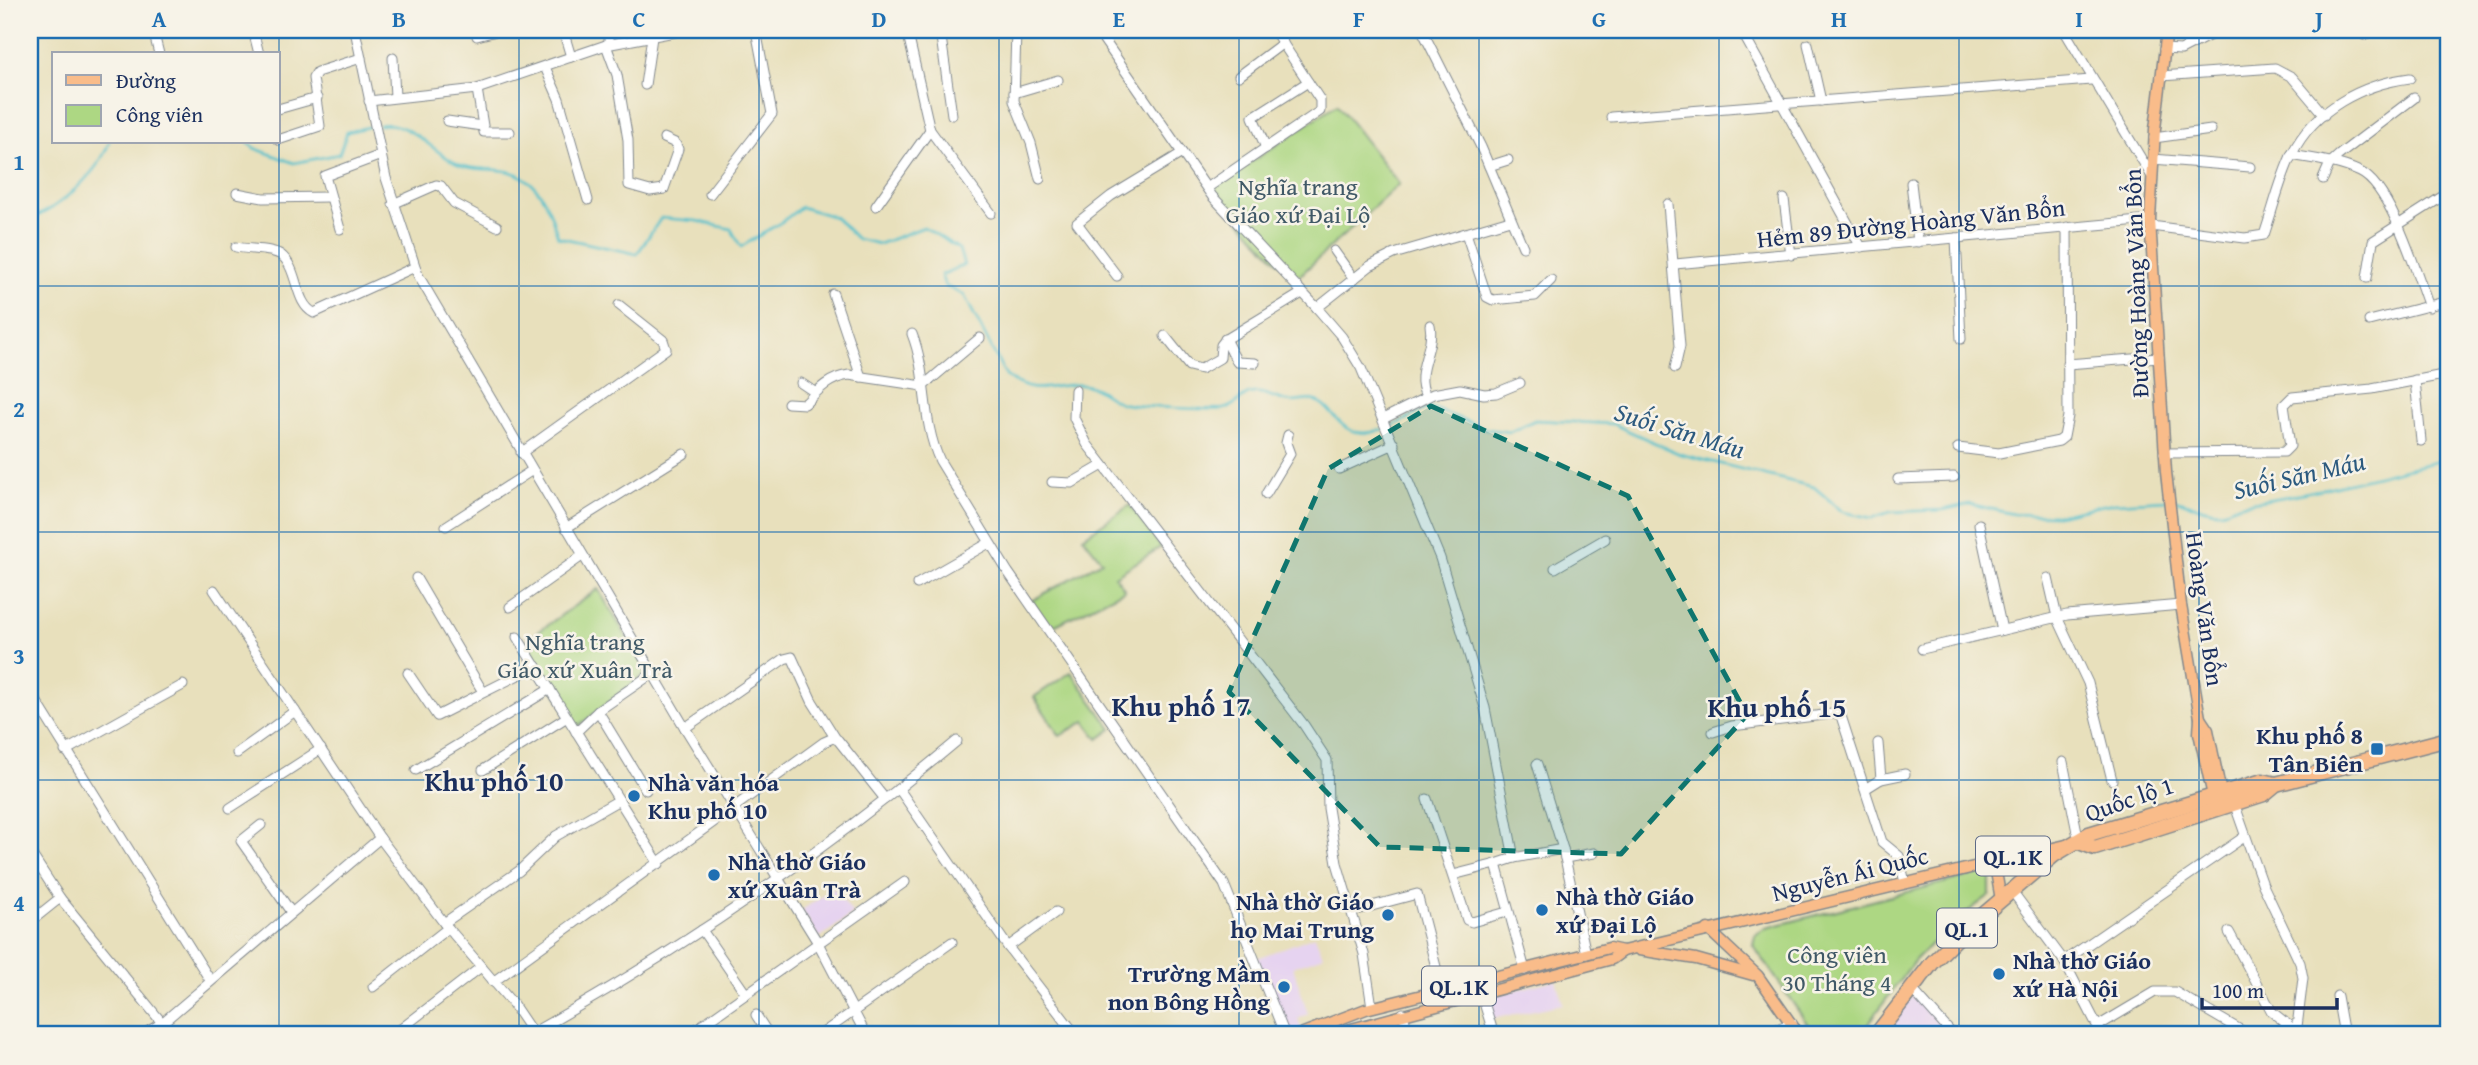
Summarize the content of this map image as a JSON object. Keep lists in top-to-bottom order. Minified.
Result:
{"streets":{"highway":["Quốc lộ 1","QL.1"],"main road":["Đường Hoàng Văn Bổn","Hoàng Văn Bổn","QL.1K","Nguyễn Ái Quốc"],"street":["Hẻm 89 Đường Hoàng Văn Bổn"]},"crossings":[["Hẻm 89 Đường Hoàng Văn Bổn","Đường Hoàng Văn Bổn"],["Đường Hoàng Văn Bổn","Hoàng Văn Bổn"],["Hoàng Văn Bổn","Quốc lộ 1"],["Quốc lộ 1","QL.1K"],["Quốc lộ 1","QL.1"],["QL.1K","Nguyễn Ái Quốc"],["QL.1K","QL.1"]],"districts":["Khu phố 17","Khu phố 15","Khu phố 10"],"water":["Suối Săn Máu"],"parks":["Nghĩa trang Giáo xứ Đại Lộ","Nghĩa trang Giáo xứ Xuân Trà","Công viên 30 Tháng 4"],"places":{"transit":["Khu phố 8 Tân Biên"],"other":["Nhà văn hóa Khu phố 10","Nhà thờ Giáo xứ Xuân Trà","Nhà thờ Giáo xứ Đại Lộ","Nhà thờ Giáo họ Mai Trung","Nhà thờ Giáo xứ Hà Nội","Trường Mầm non Bông Hồng"]},"legend":["Đường","Công viên"],"scale_bar":"100 m","grid":{"columns":["A","B","C","D","E","F","G","H","I","J"],"rows":["1","2","3","4"]}}
